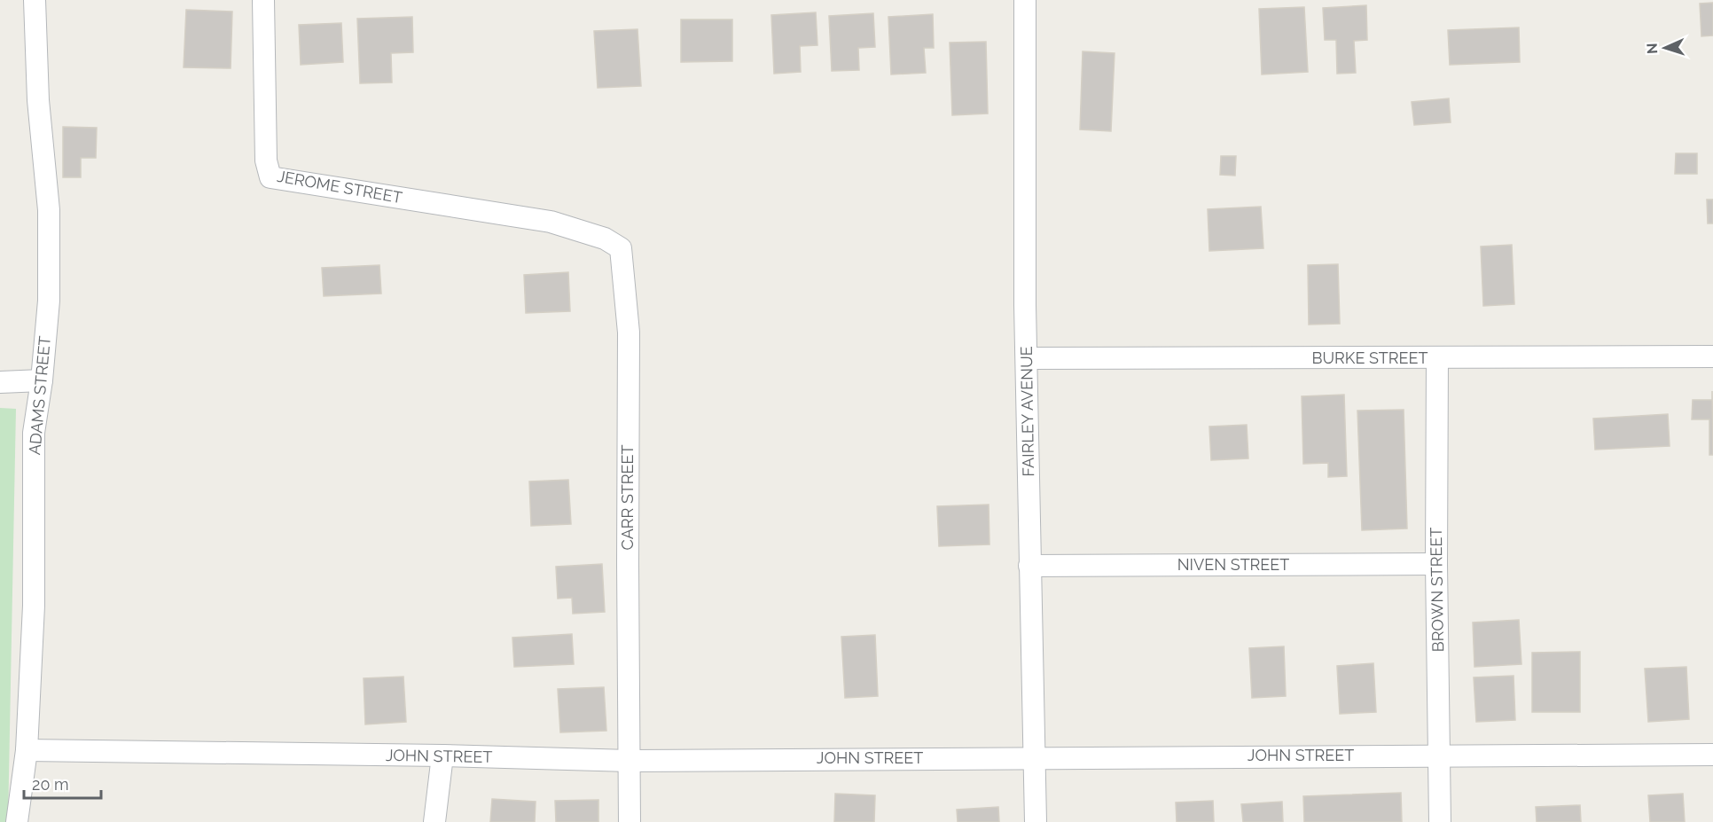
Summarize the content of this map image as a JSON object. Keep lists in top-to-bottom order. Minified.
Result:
{"streets":{"street":["JEROME STREET","BURKE STREET","ADAMS STREET","FAIRLEY AVENUE","CARR STREET","NIVEN STREET","BROWN STREET","JOHN STREET"]},"crossings":[["JEROME STREET","CARR STREET"],["BURKE STREET","FAIRLEY AVENUE"],["BURKE STREET","BROWN STREET"],["ADAMS STREET","JOHN STREET"],["FAIRLEY AVENUE","NIVEN STREET"],["FAIRLEY AVENUE","JOHN STREET"],["CARR STREET","JOHN STREET"],["NIVEN STREET","BROWN STREET"],["BROWN STREET","JOHN STREET"]],"scale_bar":"20 m","north":"left"}
